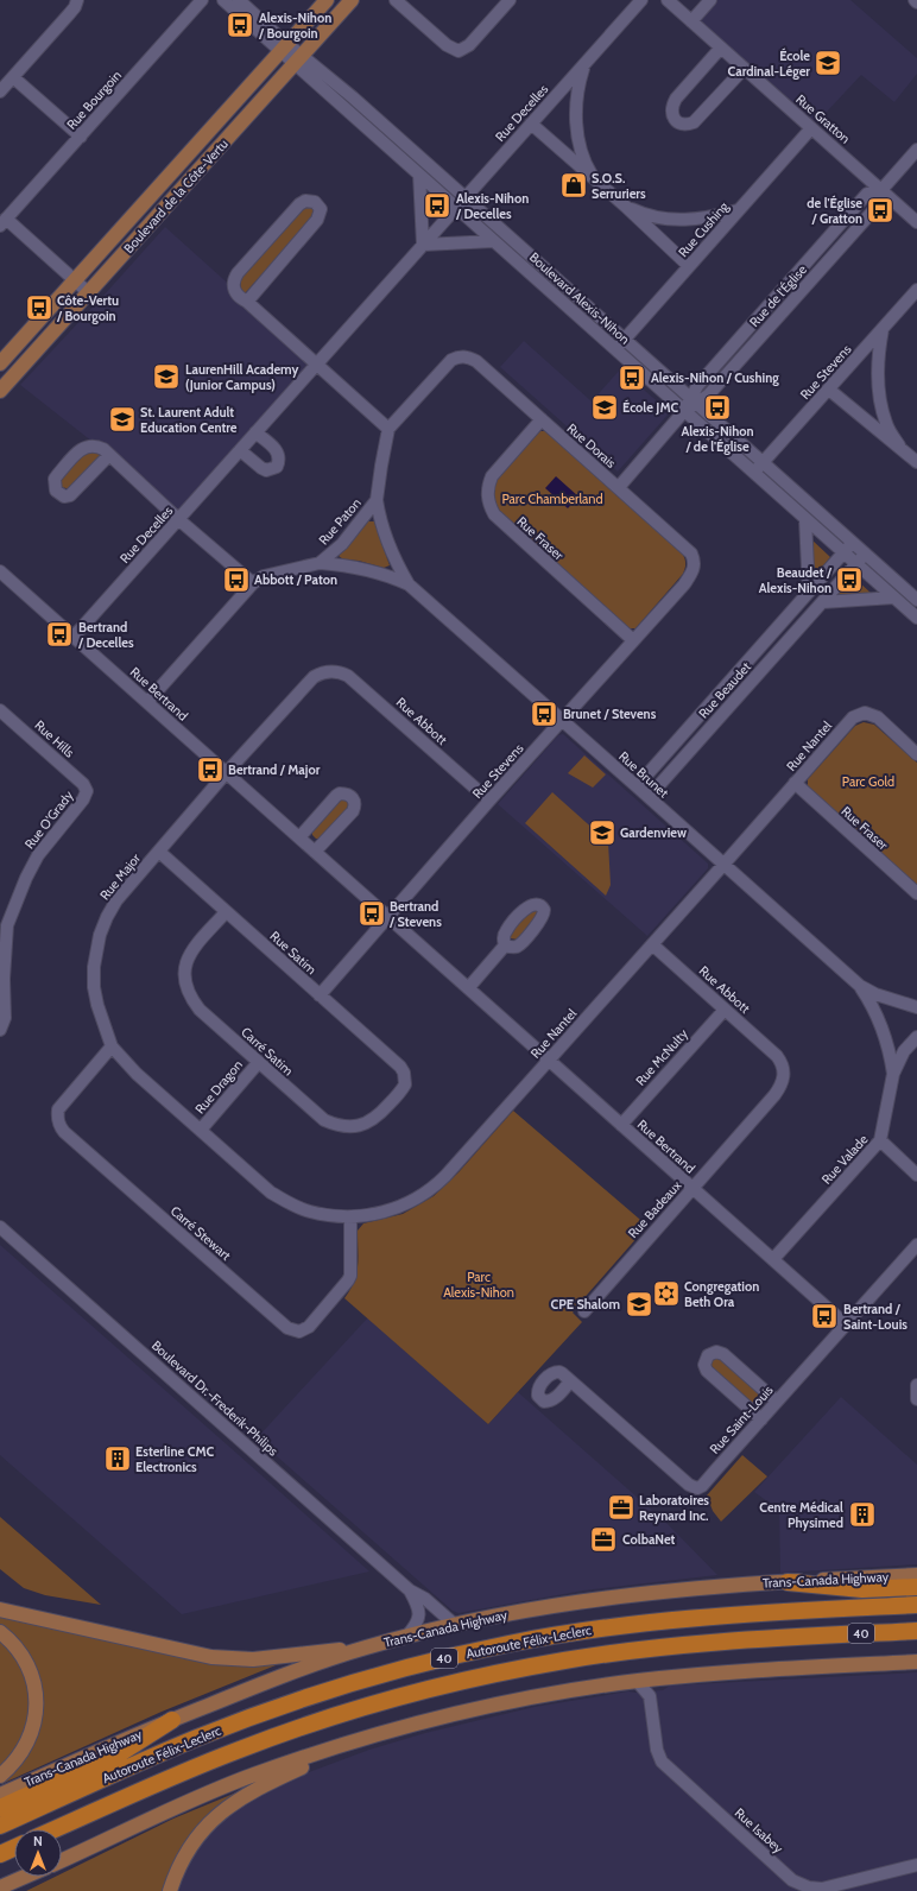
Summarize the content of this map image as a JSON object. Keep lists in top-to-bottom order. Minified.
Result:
{"streets":{"highway":["40","Autoroute Félix-Leclerc"],"main road":["Boulevard de la Côte-Vertu","Trans-Canada Highway"],"street":["Rue Bourgoin","Rue Decelles","Rue Gratton","Rue Cushing","Rue de l'Église","Boulevard Alexis-Nihon","Rue Stevens","Rue Dorais","Rue Paton","Rue Fraser","Rue Beaudet","Rue Bertrand","Rue Abbott","Rue Hills","Rue Nantel","Rue Brunet","Rue O'Grady","Rue Major","Rue Satim","Carré Satim","Rue McNulty","Rue Dragon","Rue Valade","Rue Badeaux","Carré Stewart","Boulevard Dr.-Frederik-Philips","Rue Saint-Louis","Rue Isabey"]},"crossings":[["Rue Bourgoin","Boulevard de la Côte-Vertu"],["Rue Decelles","Boulevard Alexis-Nihon"],["Rue Decelles","Rue Bertrand"],["Rue Gratton","Rue Cushing"],["Rue Gratton","Rue de l'Église"],["Boulevard de la Côte-Vertu","Boulevard Alexis-Nihon"],["Rue Cushing","Boulevard Alexis-Nihon"],["Rue de l'Église","Boulevard Alexis-Nihon"],["Rue de l'Église","Rue Dorais"],["Boulevard Alexis-Nihon","Rue Stevens"],["Boulevard Alexis-Nihon","Rue Beaudet"],["Rue Stevens","Rue Dorais"],["Rue Stevens","Rue Fraser"],["Rue Stevens","Rue Bertrand"],["Rue Stevens","Rue Abbott"],["Rue Stevens","Rue Brunet"],["Rue Stevens","Rue Satim"],["Rue Dorais","Rue Paton"],["Rue Dorais","Rue Fraser"],["Rue Paton","Rue Bertrand"],["Rue Paton","Rue Brunet"],["Rue Fraser","Rue Nantel"],["Rue Beaudet","Rue Brunet"],["Rue Bertrand","Rue Nantel"],["Rue Bertrand","Rue Major"],["Rue Bertrand","Rue McNulty"],["Rue Bertrand","Rue Valade"],["Rue Bertrand","Rue Badeaux"],["Rue Bertrand","Rue Saint-Louis"],["Rue Abbott","Rue Nantel"],["Rue Abbott","Rue Major"],["Rue Abbott","Rue McNulty"],["Rue Abbott","Rue Badeaux"],["Rue Hills","Rue O'Grady"],["Rue Nantel","Rue Brunet"],["Rue Nantel","Rue Major"],["Rue Nantel","Rue Dragon"],["Rue Nantel","Carré Stewart"],["Rue Brunet","Rue Valade"],["Rue Major","Rue Satim"],["Rue Major","Rue Dragon"],["Rue Major","Carré Stewart"],["Rue Satim","Carré Satim"],["Carré Satim","Rue Dragon"]],"parks":["Parc Chamberland","Parc Gold","Parc Alexis-Nihon"],"places":{"bus stop":["Alexis-Nihon / Bourgoin","Alexis-Nihon / Decelles","de l'Église / Gratton","Côte-Vertu / Bourgoin","Alexis-Nihon / Cushing","Alexis-Nihon / de l'Église","Abbott / Paton","Beaudet / Alexis-Nihon","Bertrand / Decelles","Brunet / Stevens","Bertrand / Major","Bertrand / Stevens","Bertrand / Saint-Louis"],"school or university":["École Cardinal-Léger","LaurenHill Academy (Junior Campus)","École JMC","St. Laurent Adult Education Centre","Gardenview","CPE Shalom"],"shop":["S.O.S. Serruriers"],"synagogue":["Congregation Beth Ora"],"building":["Esterline CMC Electronics","Centre Médical Physimed"],"office":["Laboratoires Reynard Inc.","ColbaNet"]},"north":"top"}
